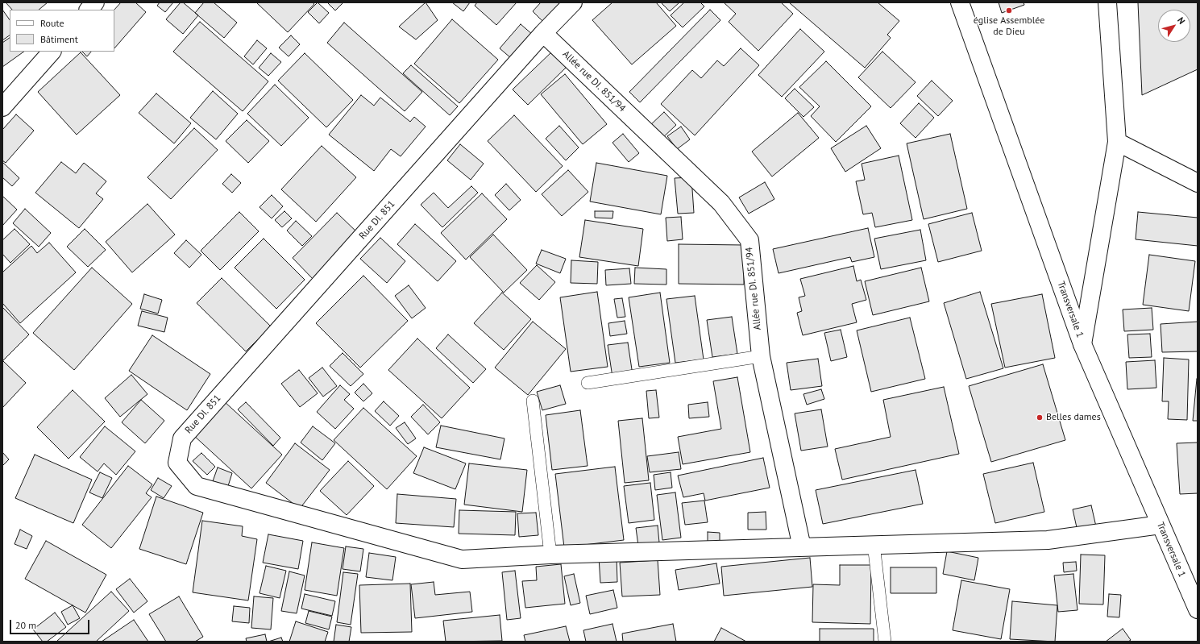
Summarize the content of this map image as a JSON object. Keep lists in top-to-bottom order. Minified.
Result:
{"streets":{"street":["Allée rue DI. 851/94","Rue DI. 851","Transversale 1"]},"crossings":[["Allée rue DI. 851/94","Rue DI. 851"]],"places":["église Assemblée de Dieu","Belles dames"],"legend":["Route","Bâtiment"],"scale_bar":"20 m","north":"top right"}
